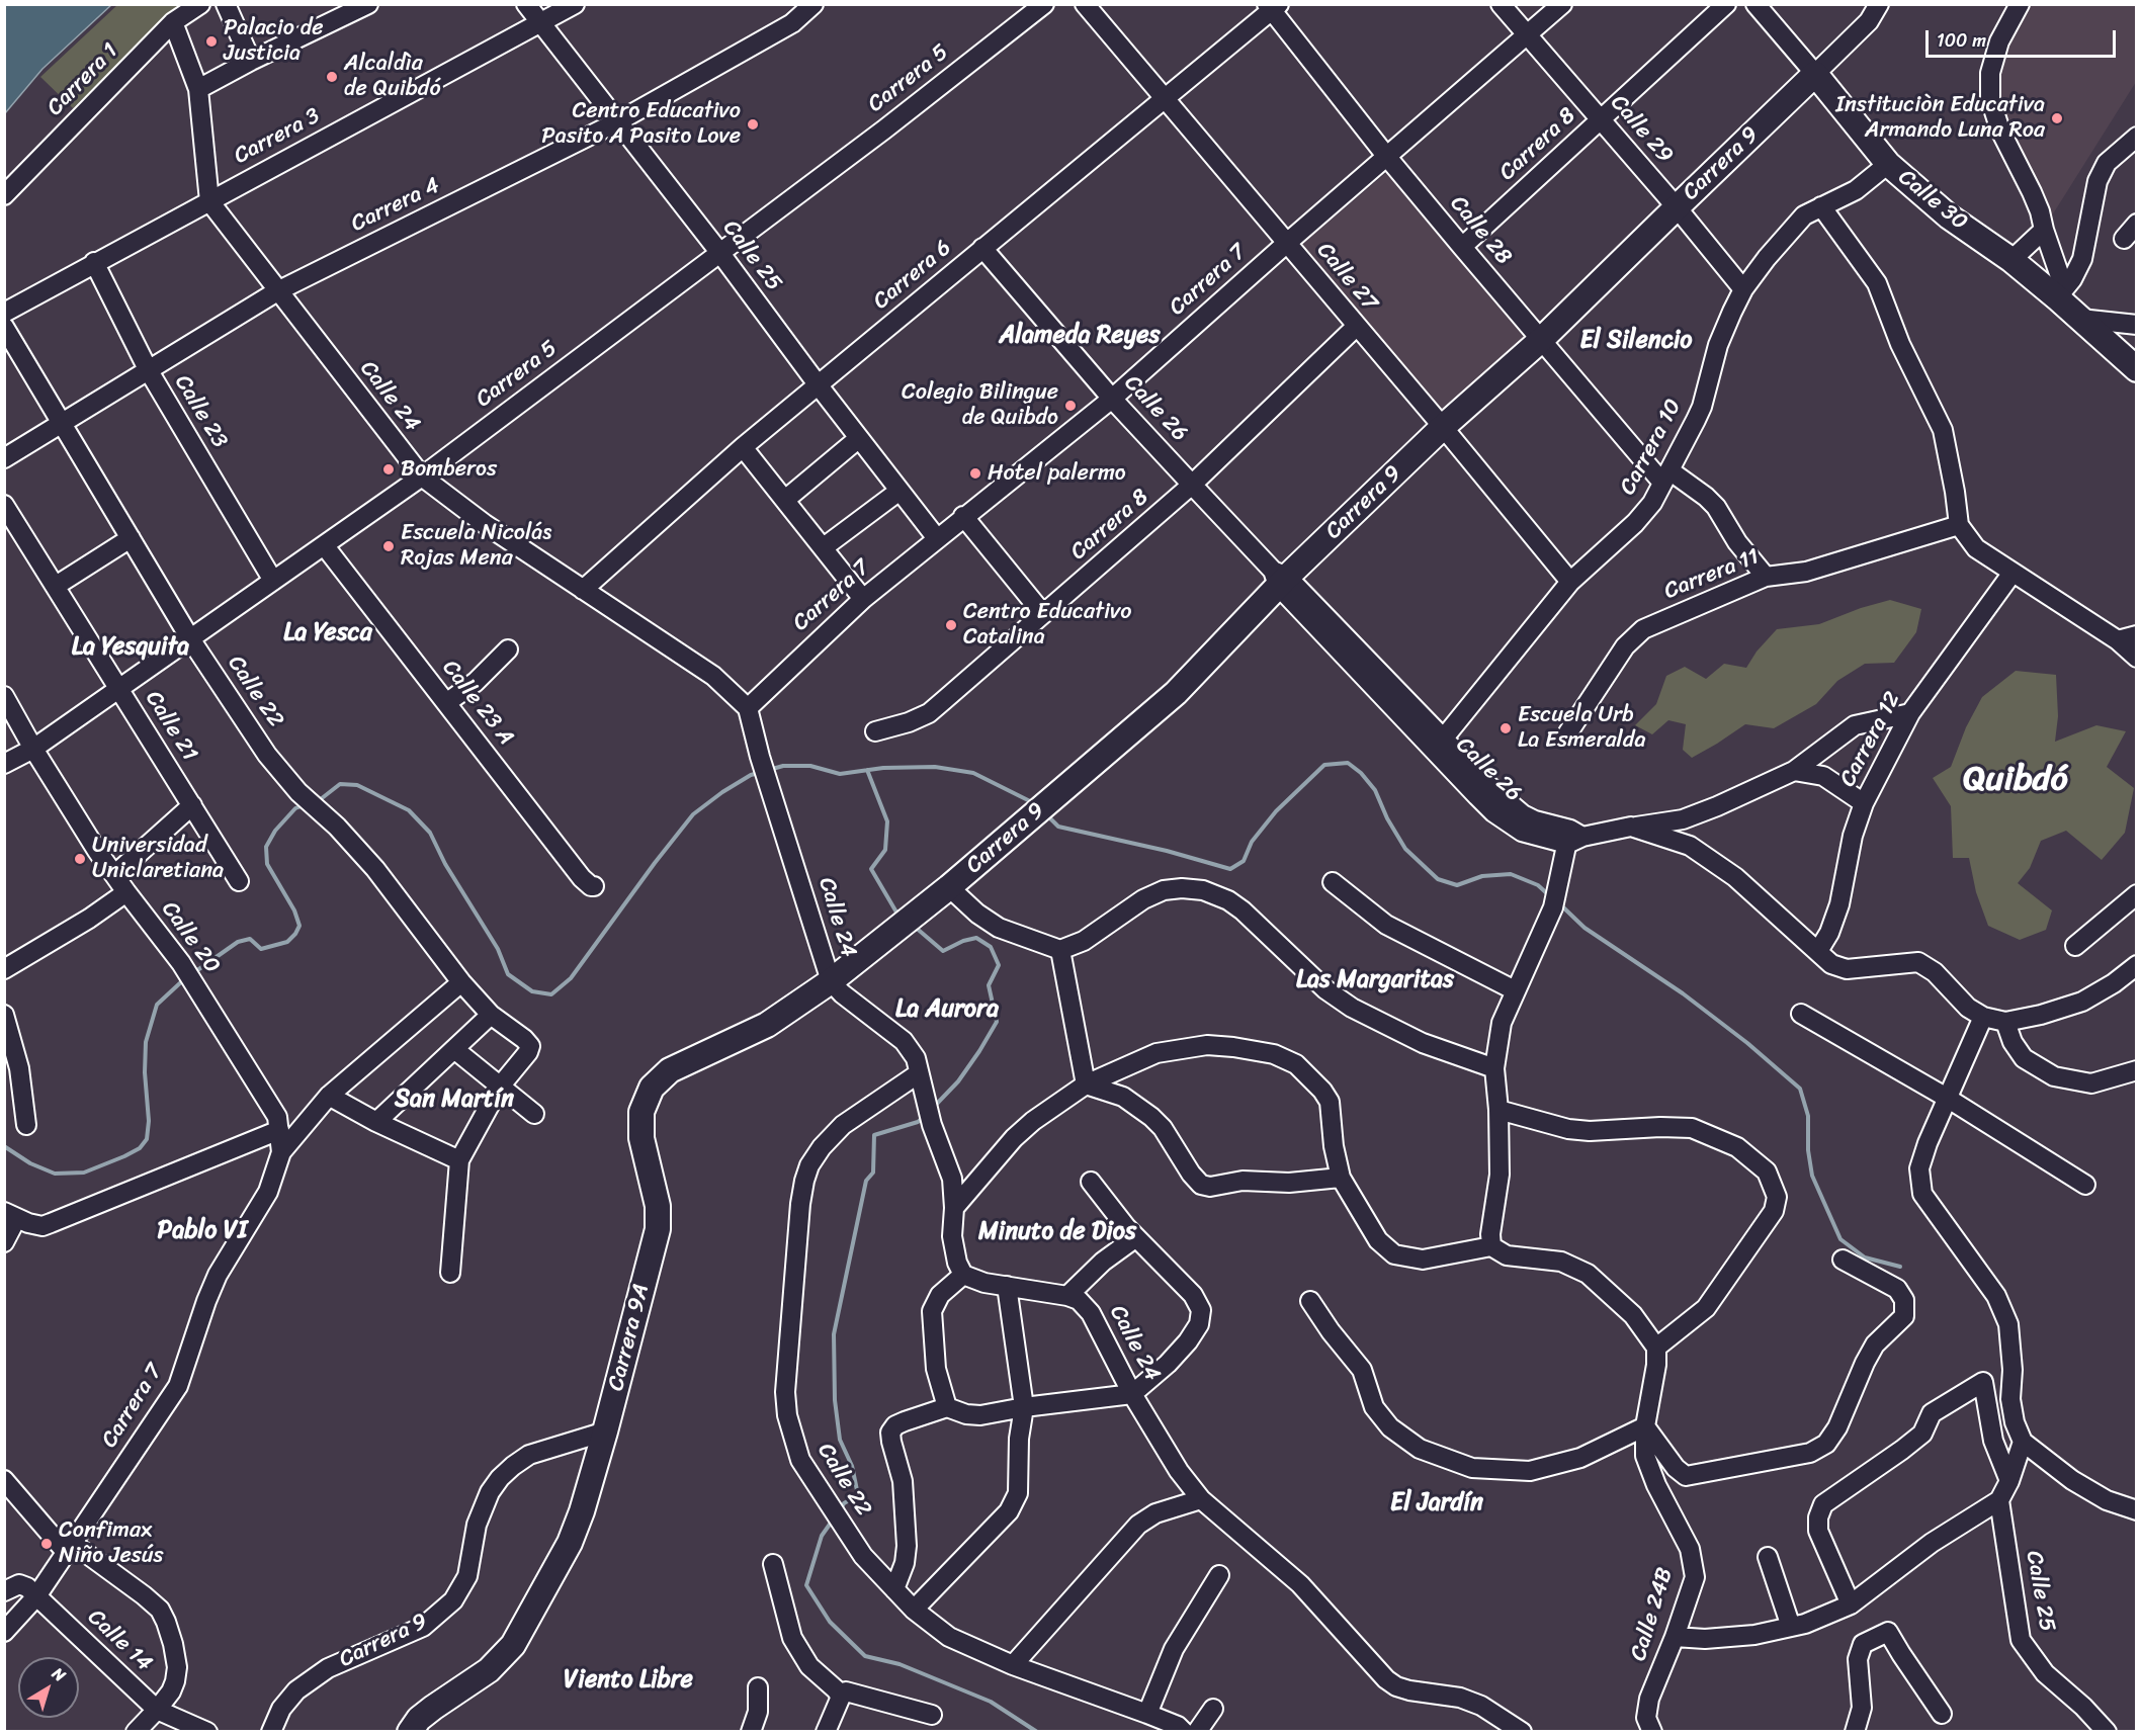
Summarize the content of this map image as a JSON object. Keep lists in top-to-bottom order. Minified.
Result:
{"streets":{"main road":["Carrera 9","Calle 30","Carrera 9A"],"street":["Carrera 5","Carrera 1","Calle 29","Carrera 3","Carrera 8","Carrera 4","Calle 28","Calle 25","Carrera 6","Calle 27","Carrera 7","Calle 24","Calle 26","Calle 23","Carrera 10","Carrera 11","Calle 22","Calle 23 A","Calle 21","Carrera 12","Calle 20","Calle 24B","Calle 14"]},"crossings":[["Carrera 5","Calle 25"],["Carrera 5","Calle 24"],["Carrera 5","Calle 23"],["Carrera 5","Calle 22"],["Carrera 5","Calle 23 A"],["Carrera 5","Calle 21"],["Carrera 5","Calle 20"],["Calle 29","Carrera 8"],["Calle 29","Carrera 9"],["Calle 29","Carrera 7"],["Calle 29","Carrera 10"],["Carrera 3","Calle 25"],["Carrera 3","Calle 24"],["Carrera 3","Calle 23"],["Carrera 8","Calle 28"],["Carrera 8","Calle 27"],["Carrera 8","Calle 26"],["Carrera 9","Calle 30"],["Carrera 9","Calle 28"],["Carrera 9","Calle 27"],["Carrera 9","Calle 24"],["Carrera 9","Calle 26"],["Carrera 9","Carrera 9A"],["Calle 30","Carrera 10"],["Carrera 4","Calle 25"],["Carrera 4","Calle 24"],["Carrera 4","Calle 23"],["Carrera 4","Calle 22"],["Calle 28","Carrera 6"],["Calle 28","Carrera 7"],["Calle 28","Carrera 10"],["Calle 28","Carrera 11"],["Calle 25","Carrera 6"],["Calle 25","Carrera 7"],["Carrera 6","Calle 27"],["Carrera 6","Calle 24"],["Carrera 6","Calle 26"],["Calle 27","Carrera 7"],["Calle 27","Carrera 10"],["Carrera 7","Calle 24"],["Carrera 7","Calle 26"],["Carrera 7","Calle 20"],["Carrera 7","Calle 14"],["Calle 24","Calle 22"],["Calle 24","Carrera 9A"],["Calle 26","Carrera 10"]],"districts":["Alameda Reyes","El Silencio","La Yesca","La Yesquita","Quibdó","Las Margaritas","La Aurora","San Martín","Pablo VI","Minuto de Dios","El Jardín","Viento Libre"],"places":["Palacio de Justicia","Alcaldìa de Quibdó","Instituciòn Educativa Armando Luna Roa","Centro Educativo Pasito A Pasito Love","Colegio Bilingue de Quibdo","Bomberos","Hotel palermo","Escuela Nicolás Rojas Mena","Centro Educativo Catalina","Escuela Urb La Esmeralda","Universidad Uniclaretiana","Confimax Niño Jesús"],"scale_bar":"100 m","north":"top right"}
